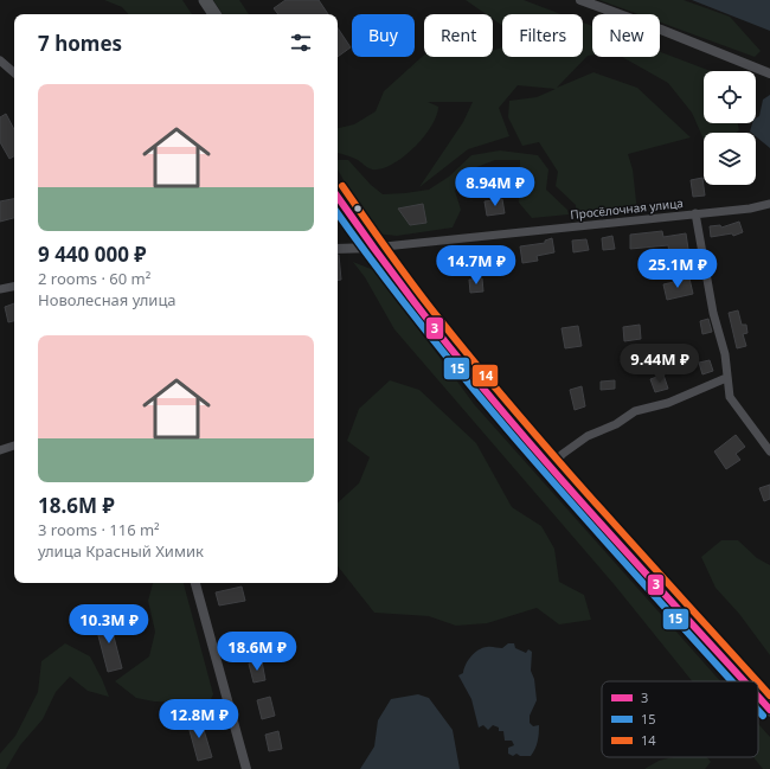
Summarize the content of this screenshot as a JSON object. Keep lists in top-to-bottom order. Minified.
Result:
{"streets":{"street":["Просёлочная улица"]},"lines":["transit line 14","transit line 3","transit line 15"],"legend":["3","15","14"],"page":{"chip":["Buy","Rent","Filters","New"],"heading":"7 homes","list":[{"name":"9 440 000 ₽","note":"2 rooms · 60 m² · Новолесная улица"},{"name":"18.6M ₽","note":"3 rooms · 116 m² · улица Красный Химик"}],"price":["8.94M ₽","14.7M ₽","25.1M ₽","9.44M ₽","10.3M ₽","18.6M ₽","12.8M ₽"]}}
